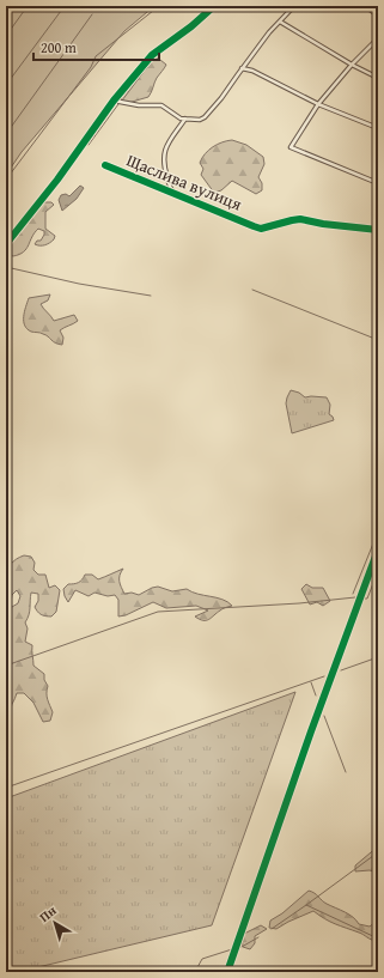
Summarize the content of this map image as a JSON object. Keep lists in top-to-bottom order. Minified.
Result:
{"streets":{"street":["Щаслива вулиця"]},"scale_bar":"200 m","north":"top left"}
